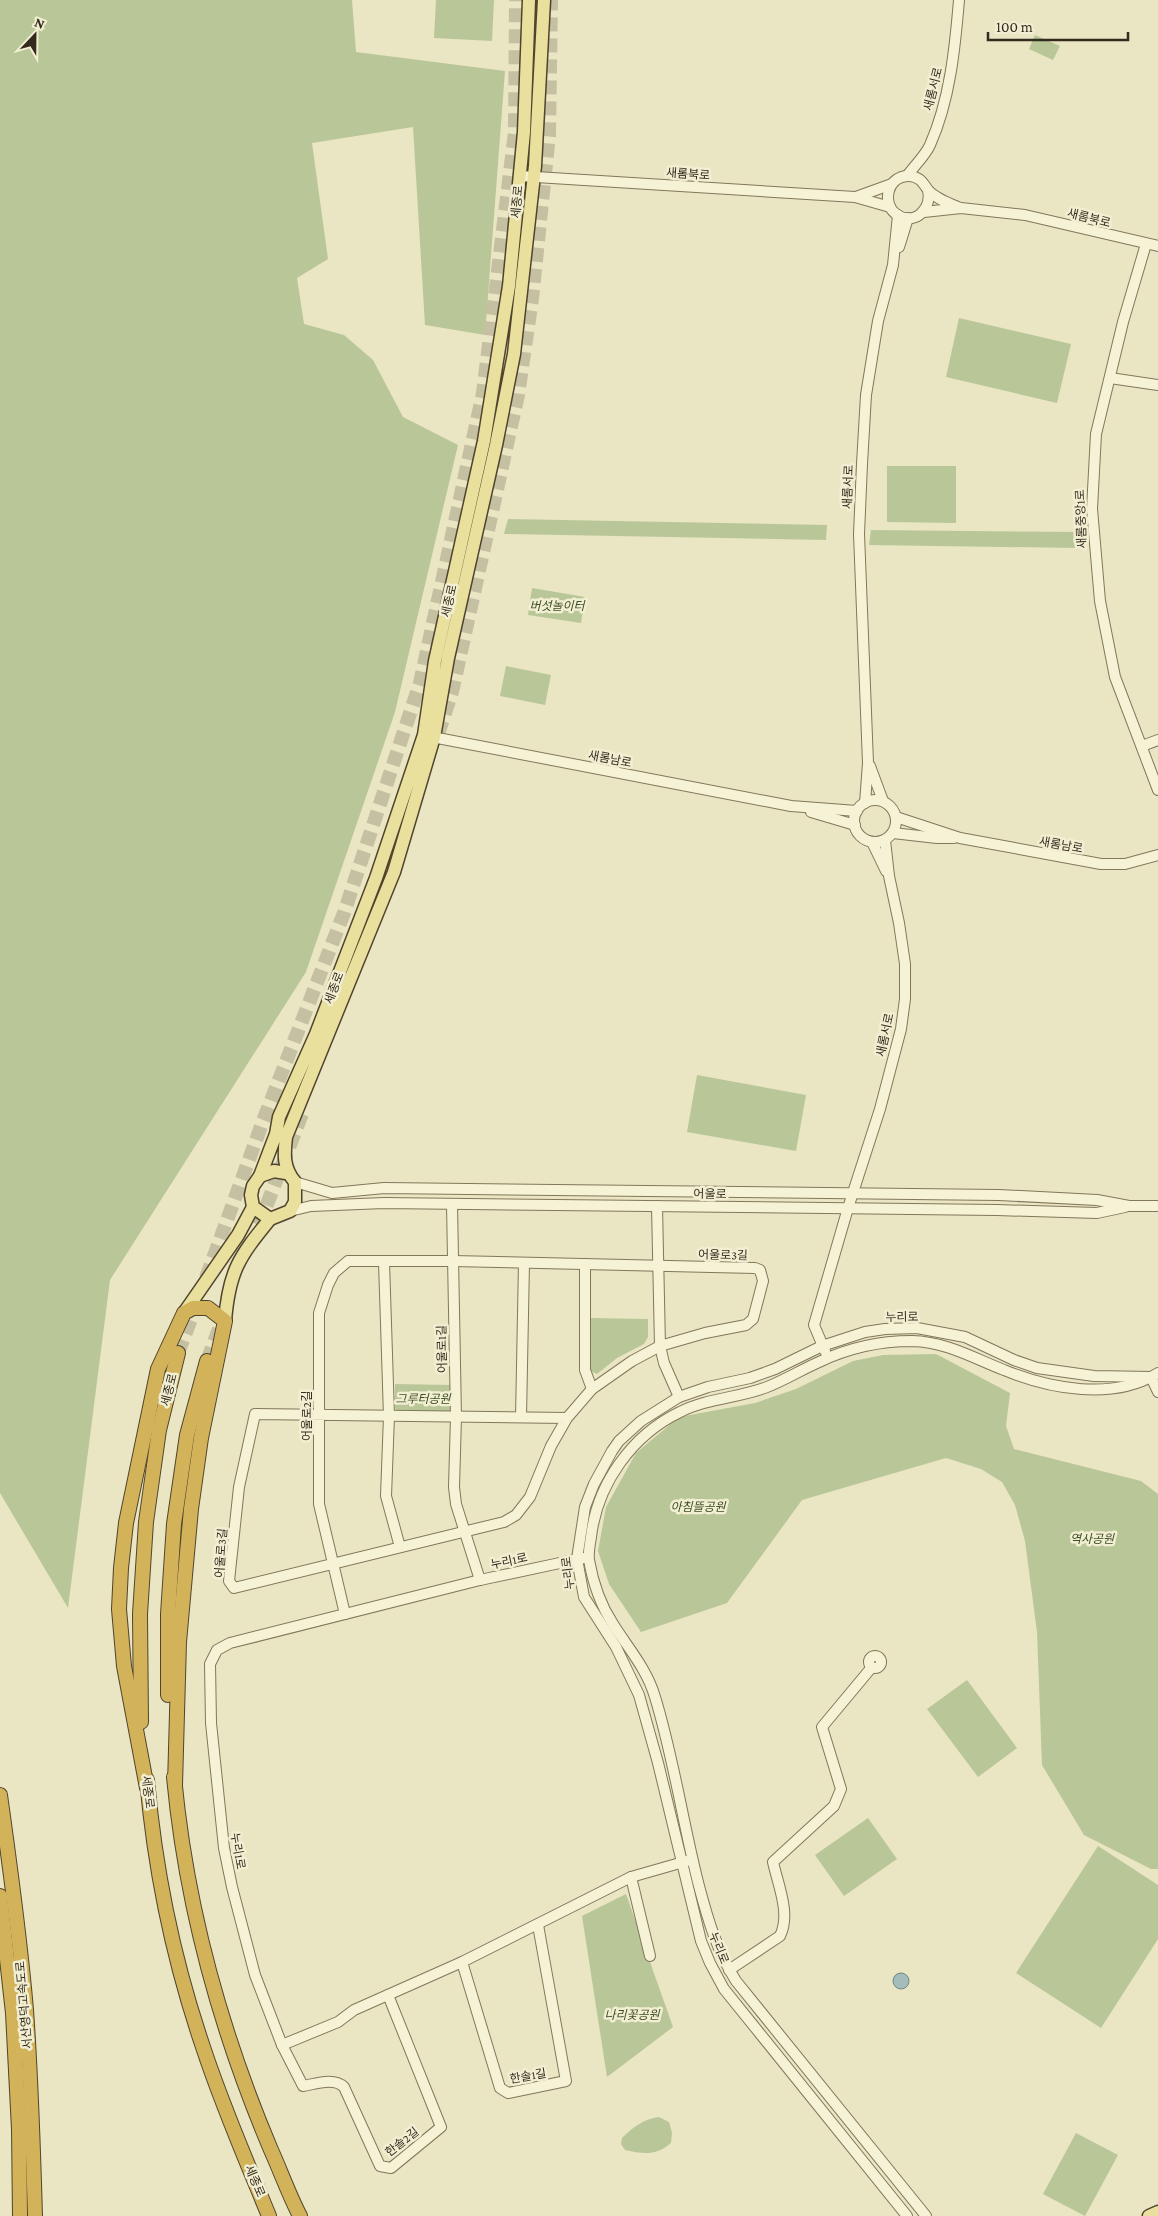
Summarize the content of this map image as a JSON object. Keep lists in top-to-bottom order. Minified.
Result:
{"streets":{"highway":["세종로","서산영덕고속도로"],"street":["새롬서로","새롬북로","새롬중앙1로","새롬남로","어울로","어울로3길","누리로","어울로1길","어울로2길","누리1로","한솔1길","한솔2길"]},"crossings":[["새롬서로","새롬북로"],["새롬서로","어울로"],["새롬서로","누리로"],["새롬북로","세종로"],["새롬북로","새롬중앙1로"],["세종로","새롬남로"],["세종로","어울로"],["어울로","어울로1길"],["어울로3길","어울로1길"],["어울로3길","어울로2길"],["누리로","누리1로"],["어울로1길","어울로2길"],["어울로1길","누리1로"],["어울로2길","누리1로"],["누리1로","한솔2길"]],"parks":["버섯놀이터","그루터공원","아침뜰공원","역사공원","나리꽃공원"],"scale_bar":"100 m","north":"top"}
